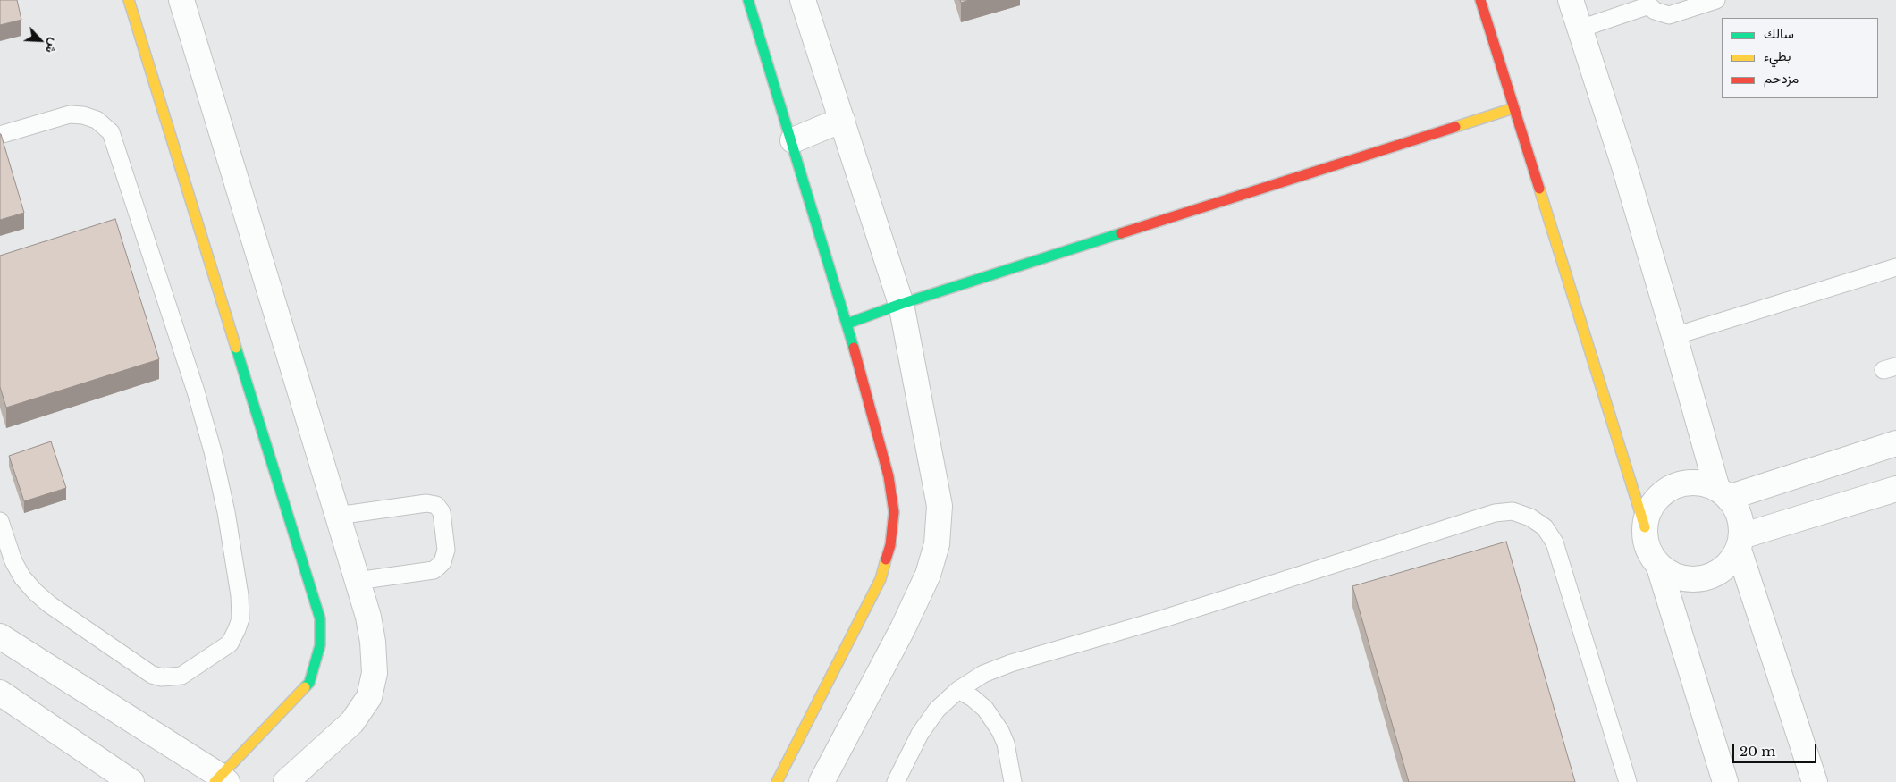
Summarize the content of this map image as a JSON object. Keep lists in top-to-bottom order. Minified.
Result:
{"legend":["سالك","بطيء","مزدحم"],"scale_bar":"20 m","north":"bottom right"}
